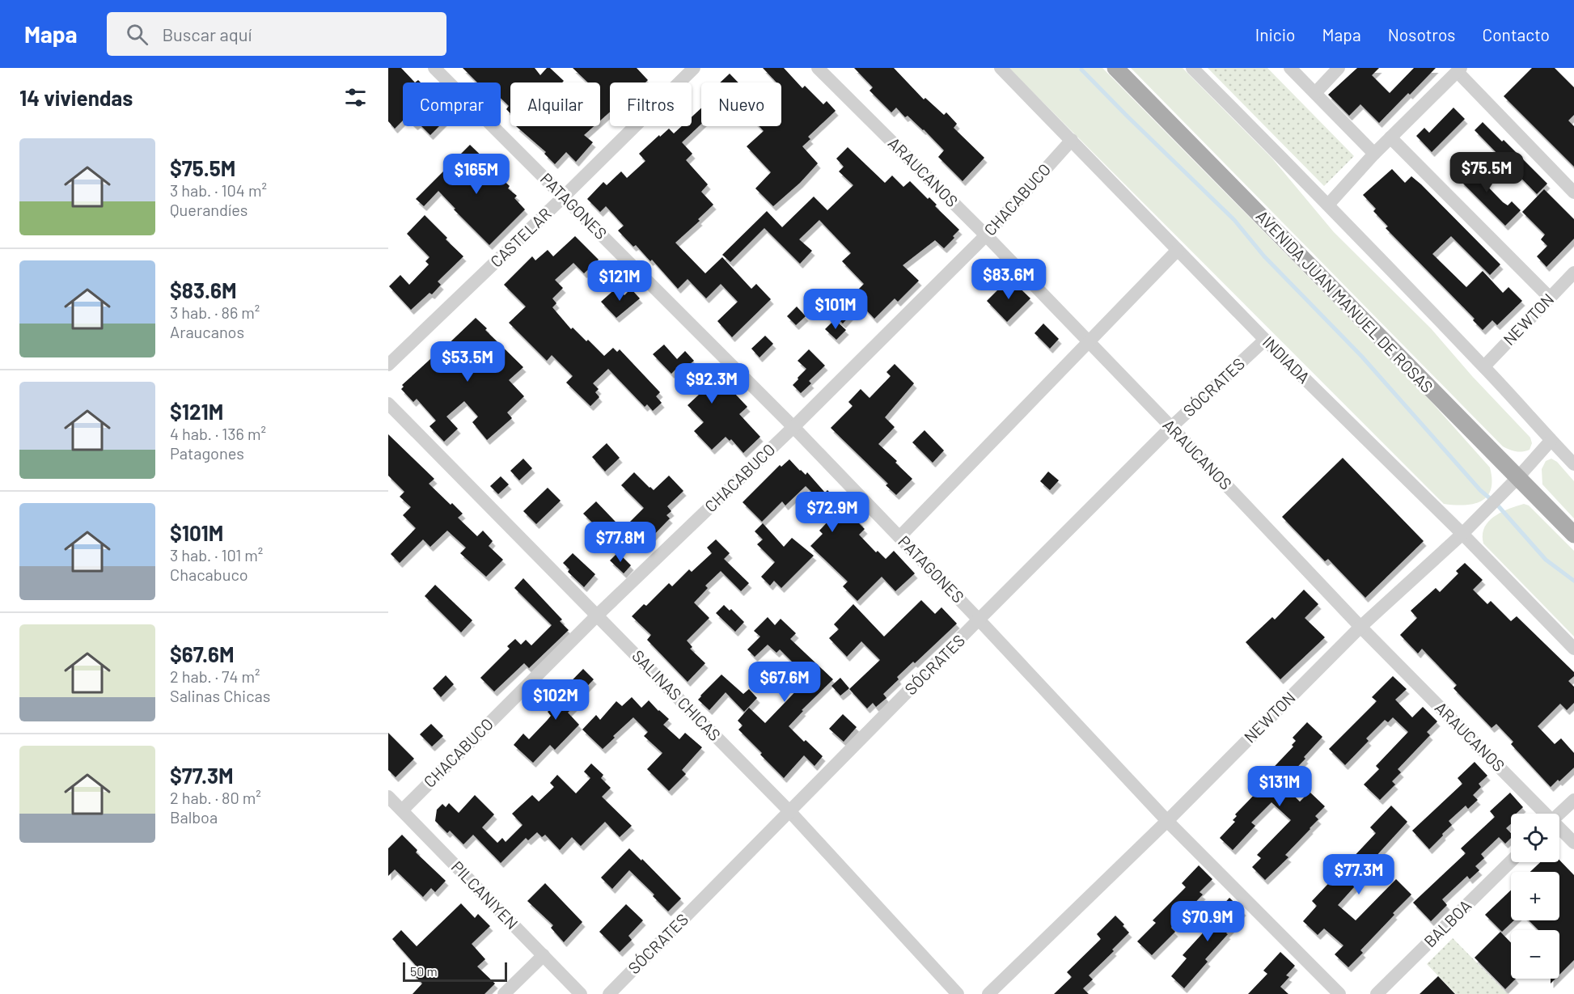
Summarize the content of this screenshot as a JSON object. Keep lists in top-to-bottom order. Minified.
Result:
{"streets":{"main road":["AVENIDA JUAN MANUEL DE ROSAS"],"street":["ARAUCANOS","CHACABUCO","PATAGONES","CASTELAR","NEWTON","INDIADA","SÓCRATES","SALINAS CHICAS","PILCANIYEN","BALBOA"]},"crossings":[["ARAUCANOS","CHACABUCO"],["ARAUCANOS","NEWTON"],["ARAUCANOS","SÓCRATES"],["CHACABUCO","PATAGONES"],["CHACABUCO","INDIADA"],["CHACABUCO","SALINAS CHICAS"],["CHACABUCO","PILCANIYEN"],["PATAGONES","CASTELAR"],["PATAGONES","NEWTON"],["PATAGONES","SÓCRATES"],["AVENIDA JUAN MANUEL DE ROSAS","NEWTON"],["NEWTON","INDIADA"],["INDIADA","SÓCRATES"],["SÓCRATES","SALINAS CHICAS"]],"scale_bar":"50 m","page":{"header":"Mapa","search":"Buscar aquí","nav":["Inicio","Mapa","Nosotros","Contacto"],"heading":"14 viviendas","chip":["Comprar","Alquilar","Filtros","Nuevo"],"list":[{"name":"$75.5M","note":"3 hab. · 104 m² · Querandíes"},{"name":"$83.6M","note":"3 hab. · 86 m² · Araucanos"},{"name":"$121M","note":"4 hab. · 136 m² · Patagones"},{"name":"$101M","note":"3 hab. · 101 m² · Chacabuco"},{"name":"$67.6M","note":"2 hab. · 74 m² · Salinas Chicas"},{"name":"$77.3M","note":"2 hab. · 80 m² · Balboa"}],"price":["$75.5M","$165M","$83.6M","$121M","$101M","$53.5M","$92.3M","$72.9M","$77.8M","$67.6M","$102M","$131M","$77.3M","$70.9M"],"map_buttons":["+","−"],"scale":"50 m"}}
